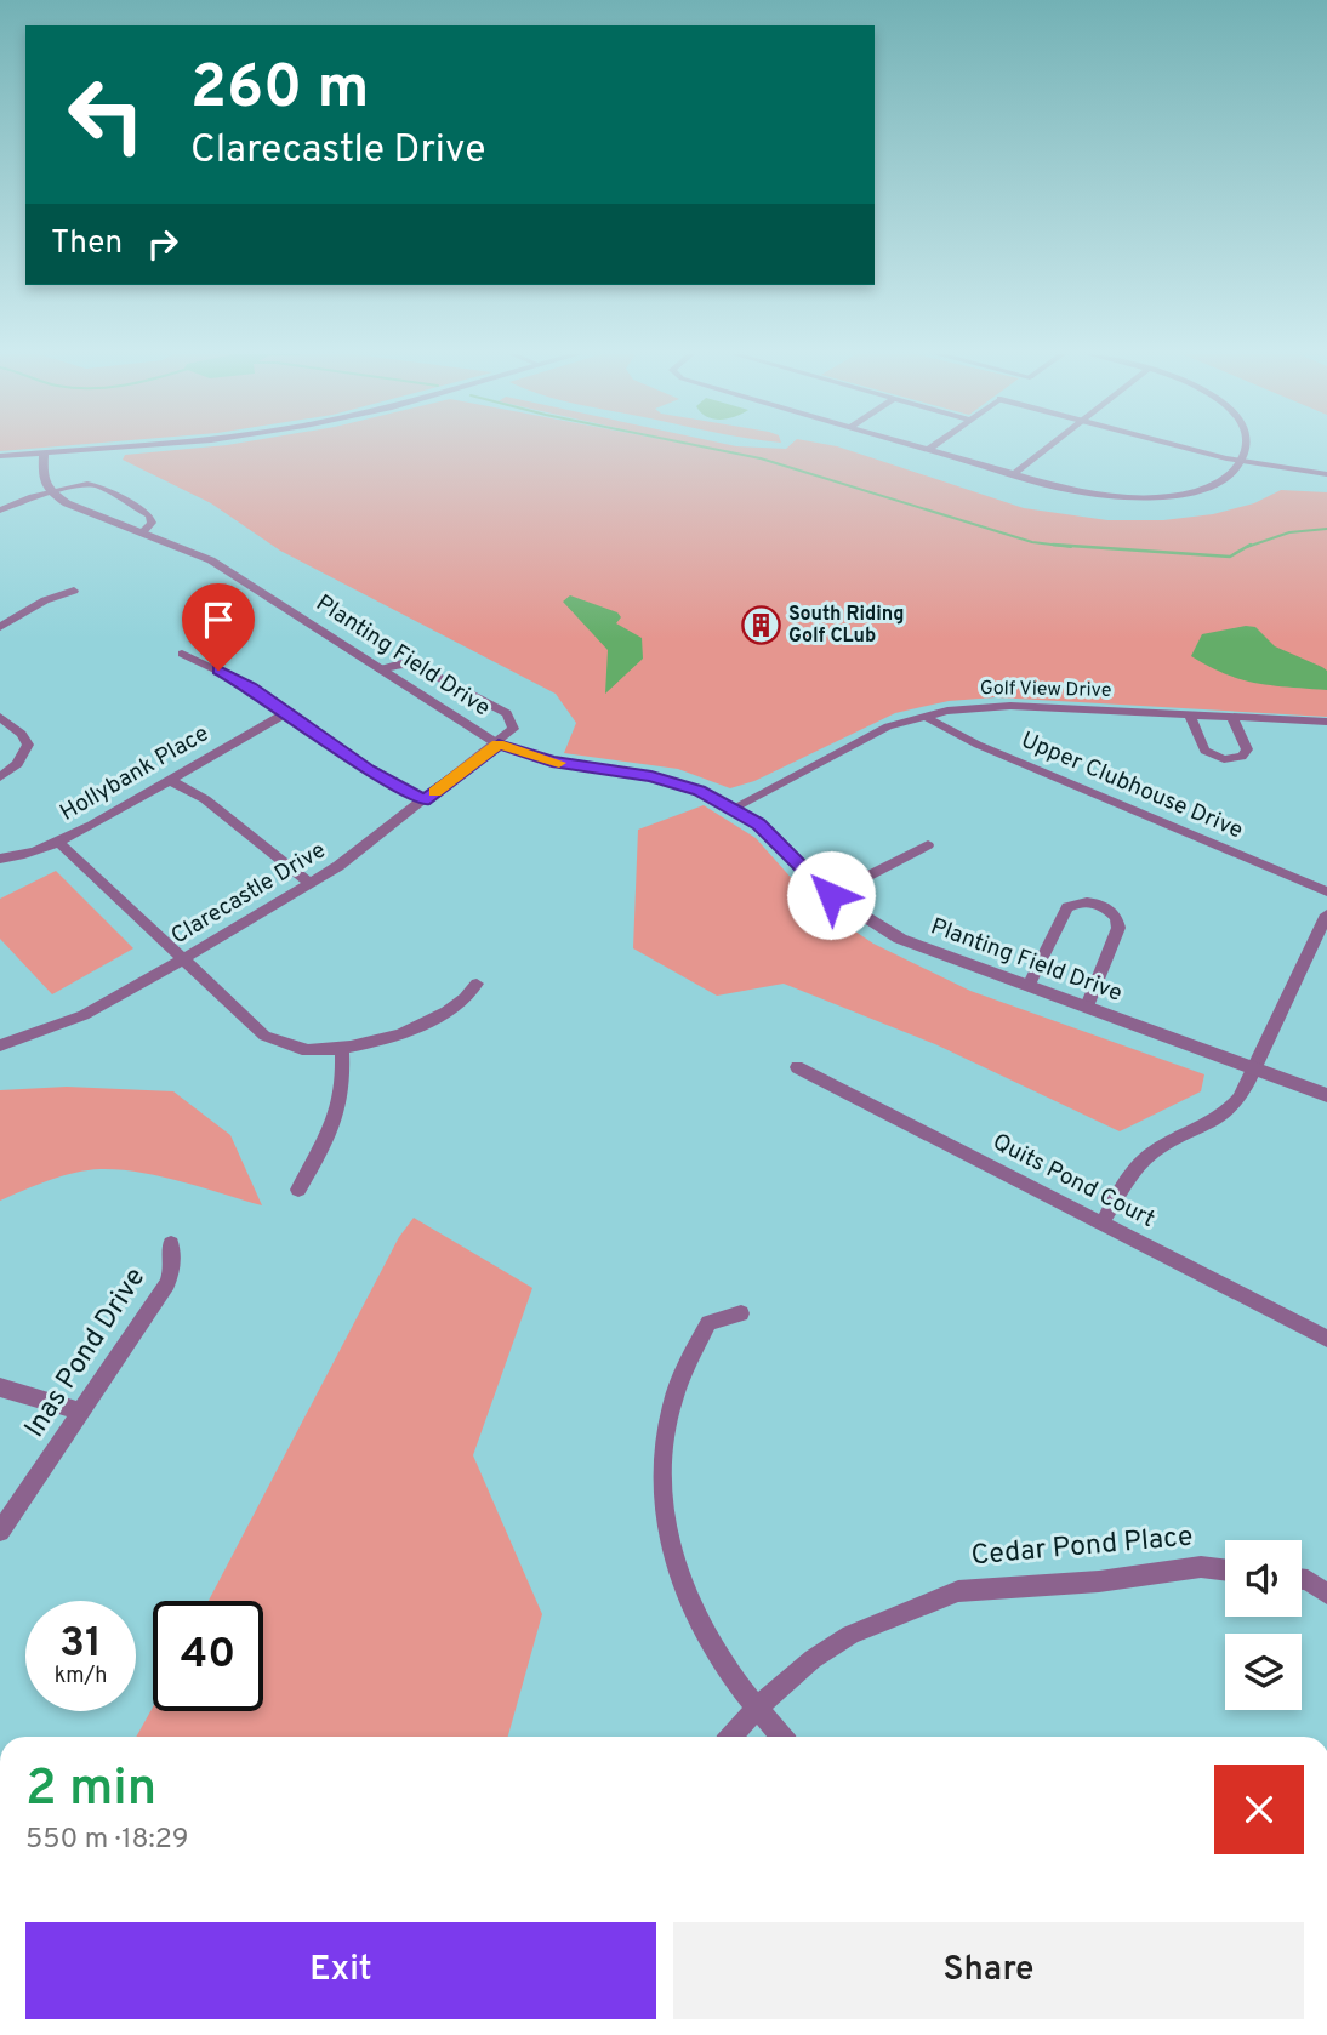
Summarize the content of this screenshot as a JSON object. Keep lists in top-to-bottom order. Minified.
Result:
{"streets":{"street":["Planting Field Drive","Golf View Drive","Hollybank Place","Upper Clubhouse Drive","Clarecastle Drive","Quits Pond Court","Inas Pond Drive","Cedar Pond Place"]},"crossings":[["Planting Field Drive","Golf View Drive"],["Planting Field Drive","Clarecastle Drive"],["Golf View Drive","Upper Clubhouse Drive"]],"places":{"building":["South Riding Golf CLub"]},"page":{"turn":["260 m","Clarecastle Drive"],"then":"Then","speed":"31 km/h","limit":"40","heading":["2 min","550 m · 18:29"],"buttons":["Exit","Share"]}}
